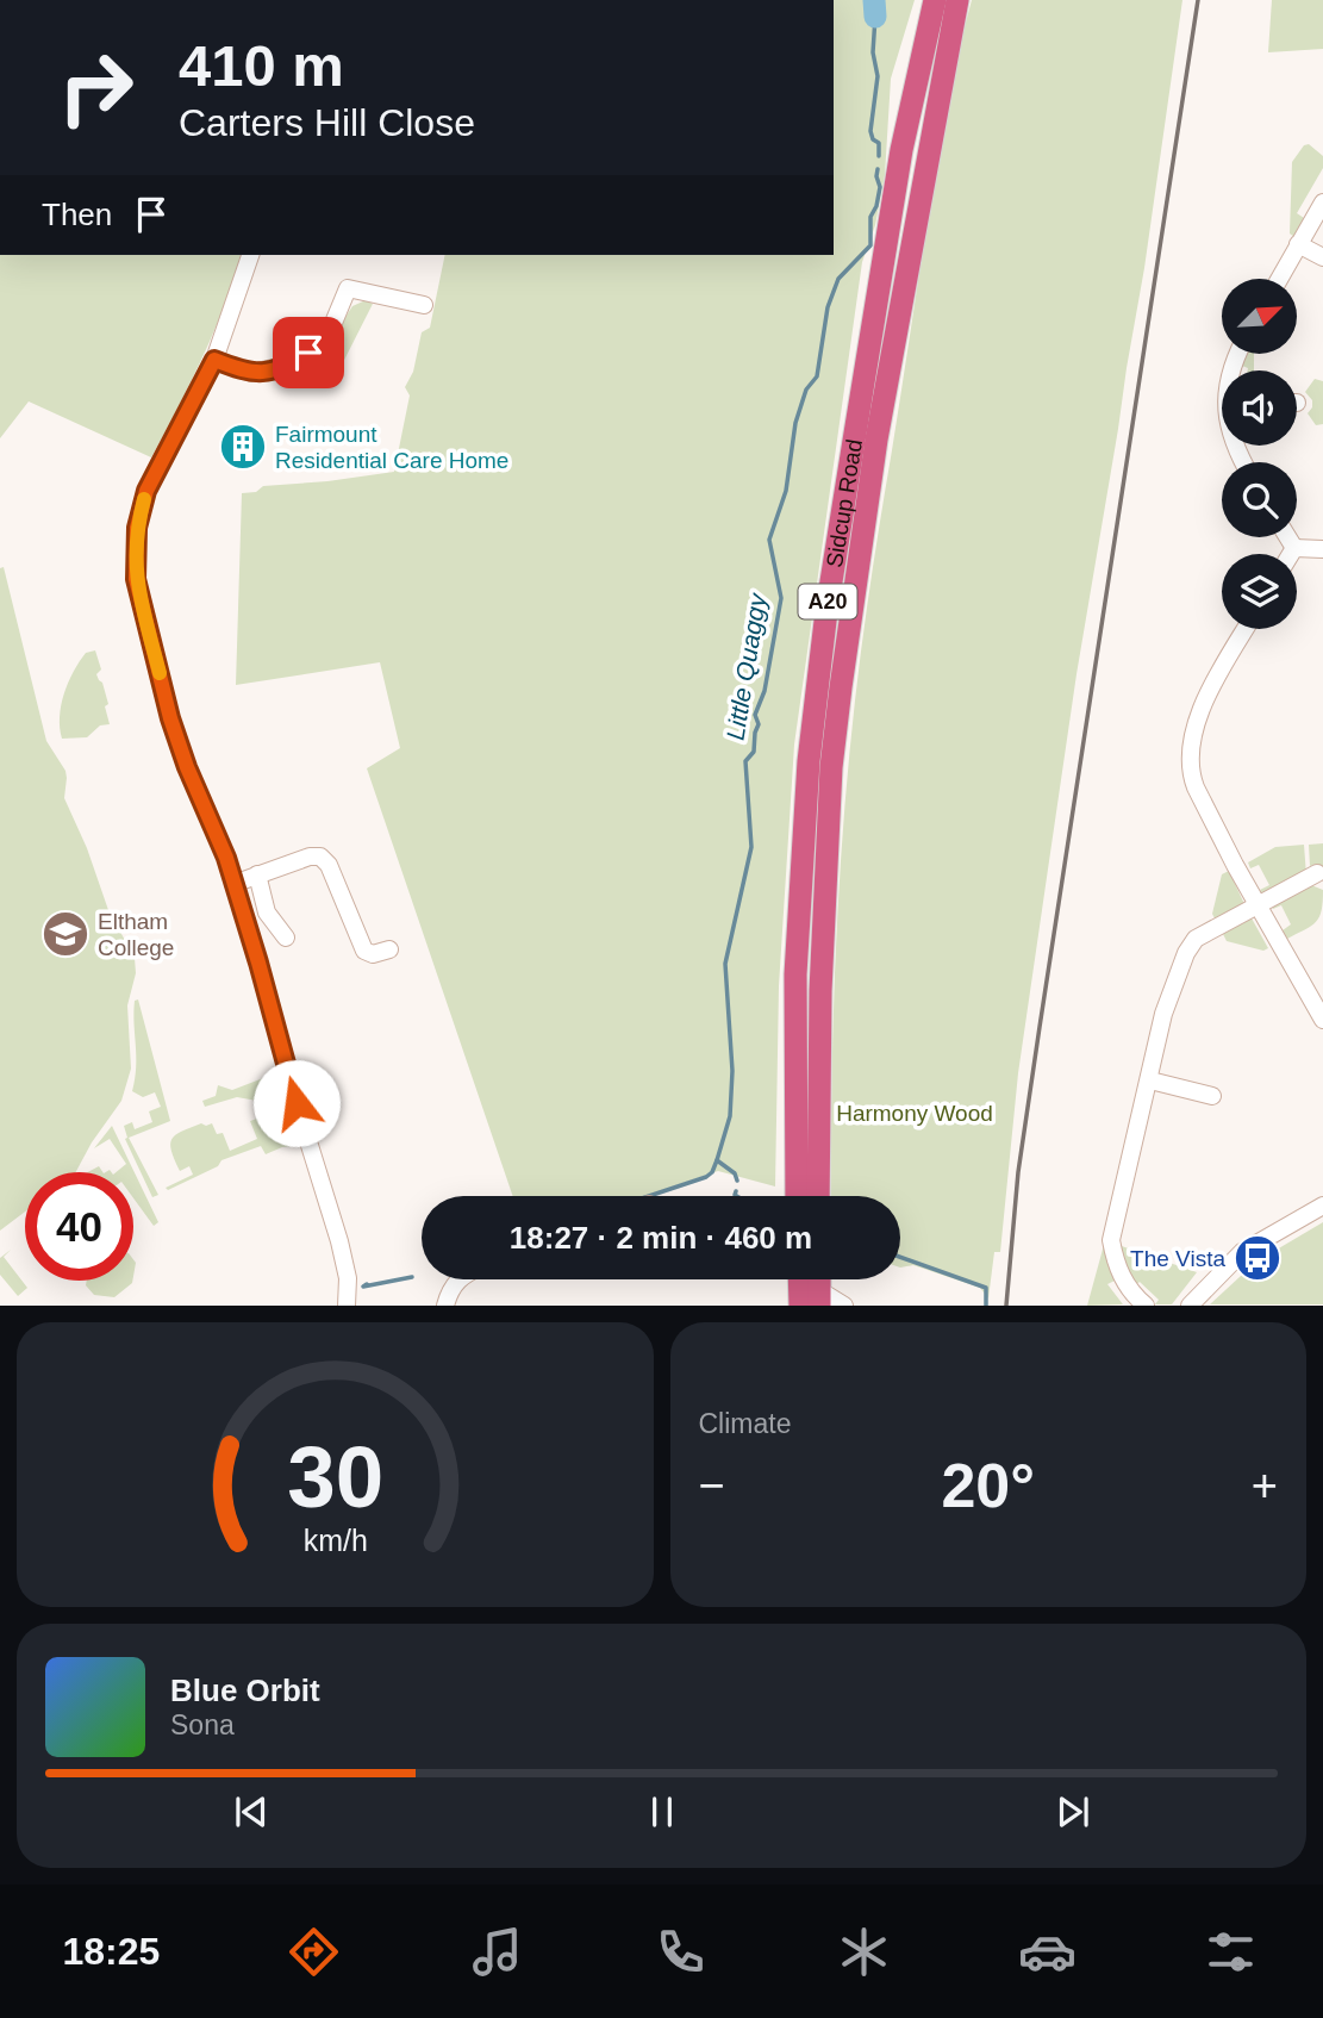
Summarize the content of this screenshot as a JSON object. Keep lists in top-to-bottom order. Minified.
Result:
{"streets":{"highway":["Sidcup Road","A20"]},"water":["Little Quaggy"],"parks":["Harmony Wood"],"places":{"building":["Fairmount Residential Care Home"],"school or university":["Eltham College"],"bus stop":["The Vista"]},"north":"top right","page":{"turn":["410 m","Carters Hill Close"],"then":"Then","limit":"40","trip":"18:27 · 2 min · 460 m","tile":"Climate","heat":["−","20°","+"],"song":["Blue Orbit","Sona"],"tabs":"18:25","gauge":["30","km/h"]}}
